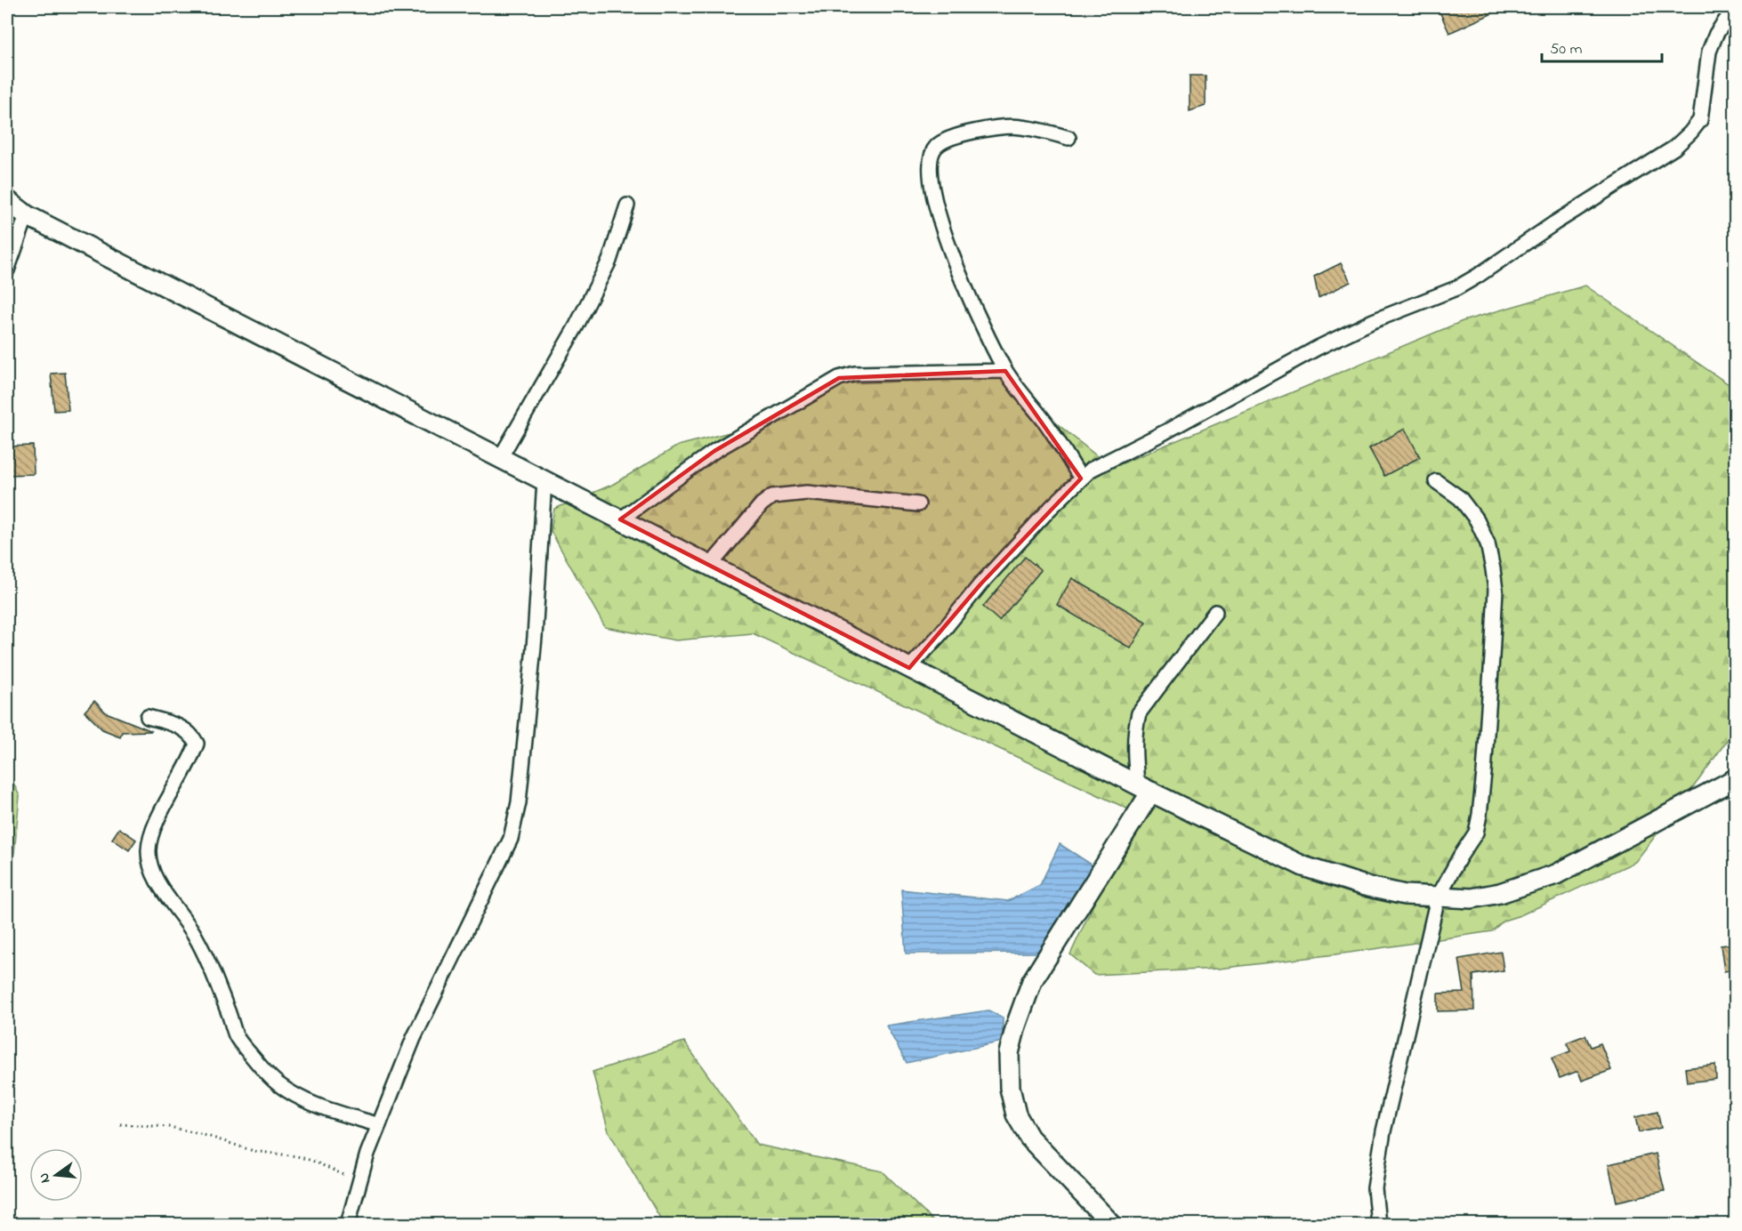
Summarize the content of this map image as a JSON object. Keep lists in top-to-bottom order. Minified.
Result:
{"scale_bar":"50 m","north":"left"}
